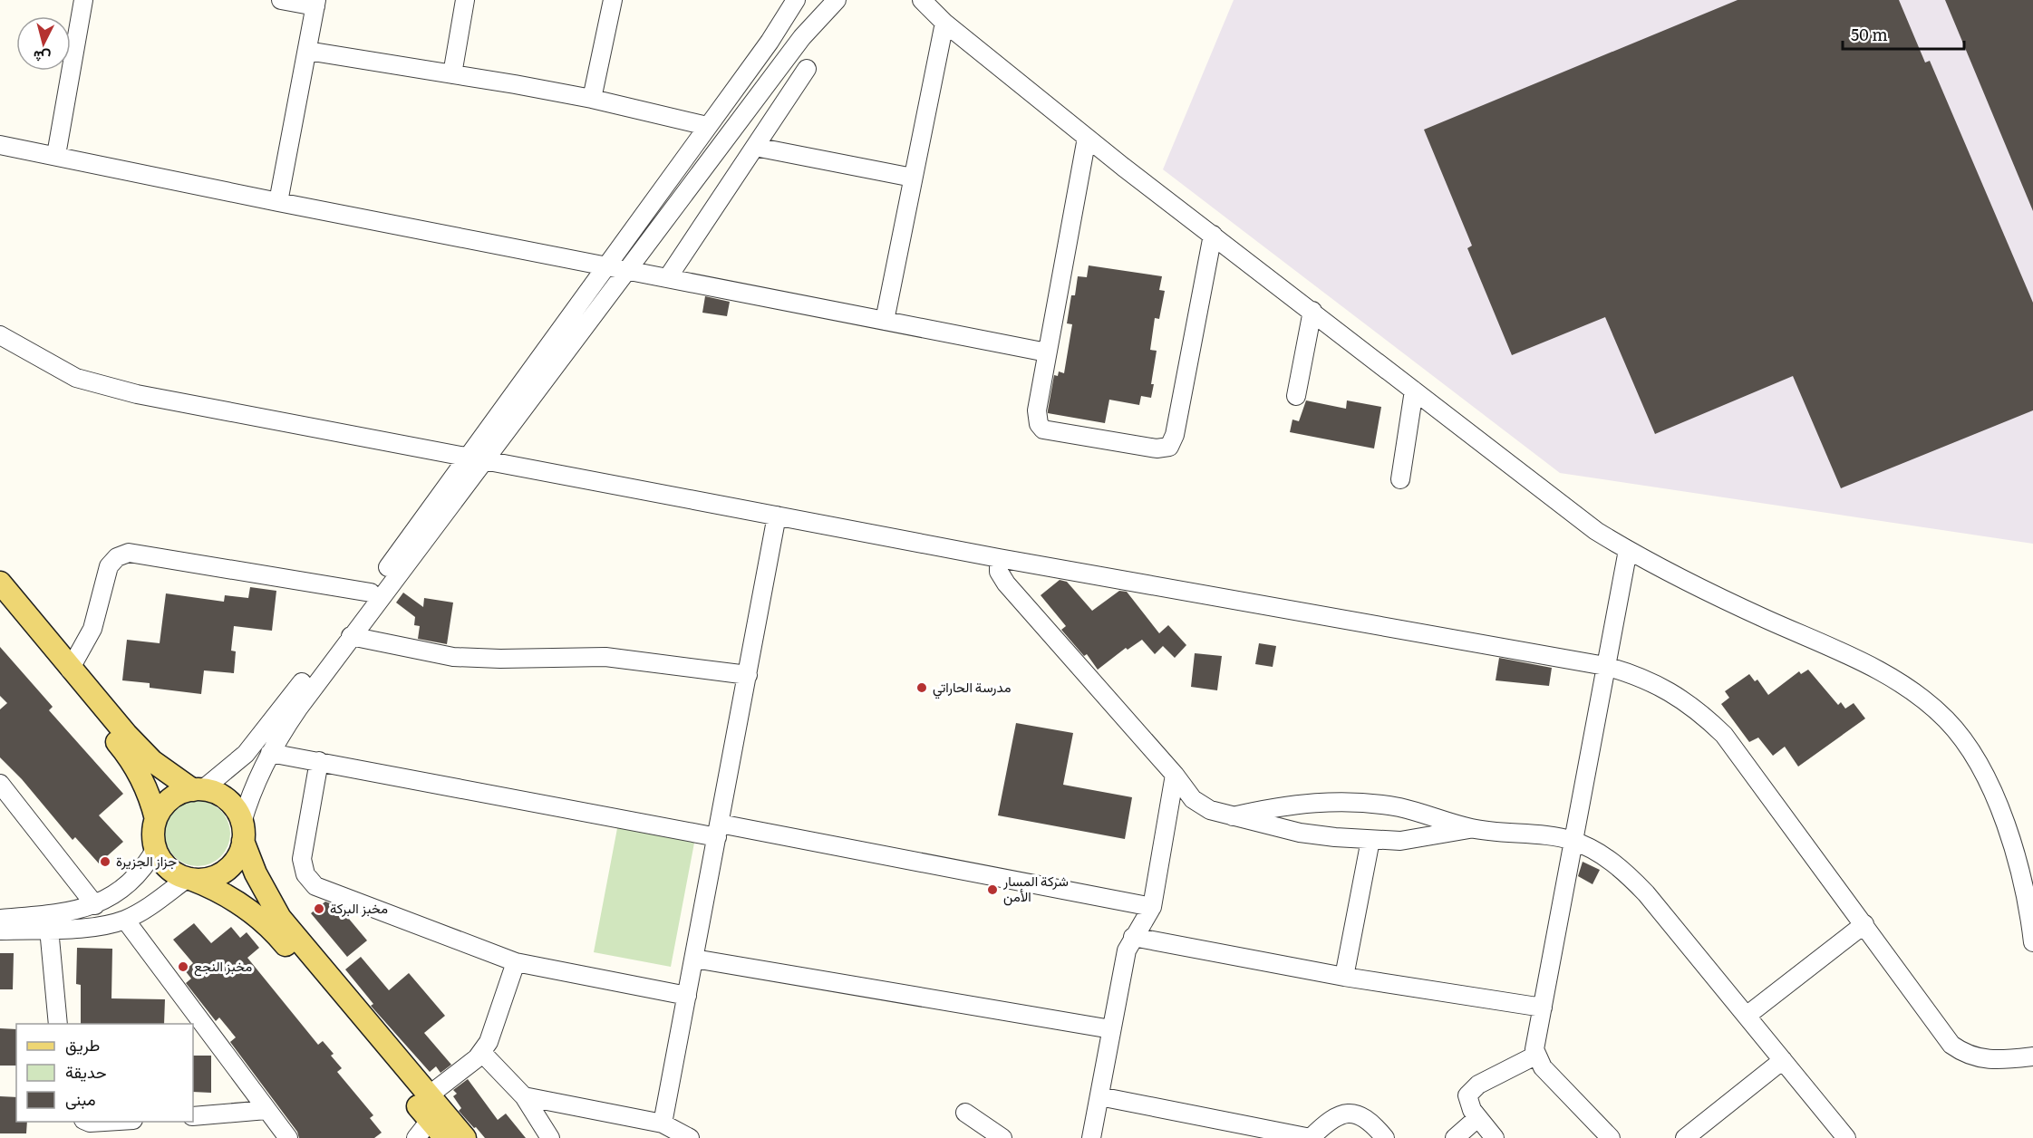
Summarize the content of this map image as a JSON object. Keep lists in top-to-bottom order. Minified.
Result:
{"places":["مدرسة الحاراتي","جزاز الجزيرة","شركة المسار الأمن","مخبز البركة","مخبز النجع"],"legend":["طريق","حديقة","مبنى"],"scale_bar":"50 m","north":"bottom"}
